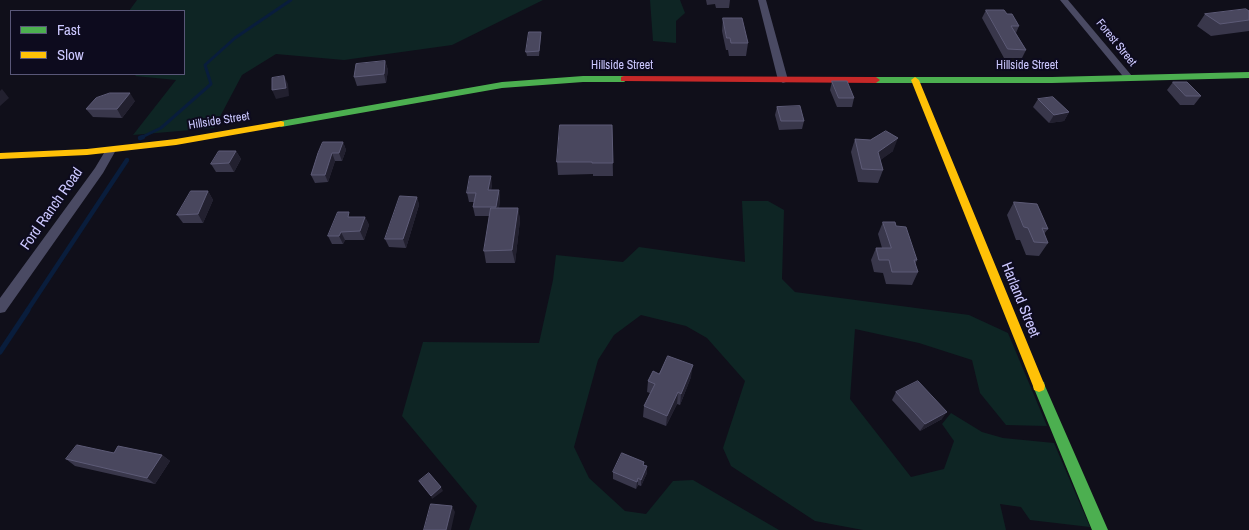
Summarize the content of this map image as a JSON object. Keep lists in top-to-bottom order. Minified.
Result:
{"streets":{"street":["Forest Street","Hillside Street","Ford Ranch Road","Harland Street"]},"crossings":[["Forest Street","Hillside Street"],["Hillside Street","Ford Ranch Road"],["Hillside Street","Harland Street"]],"legend":["Fast","Slow"]}
